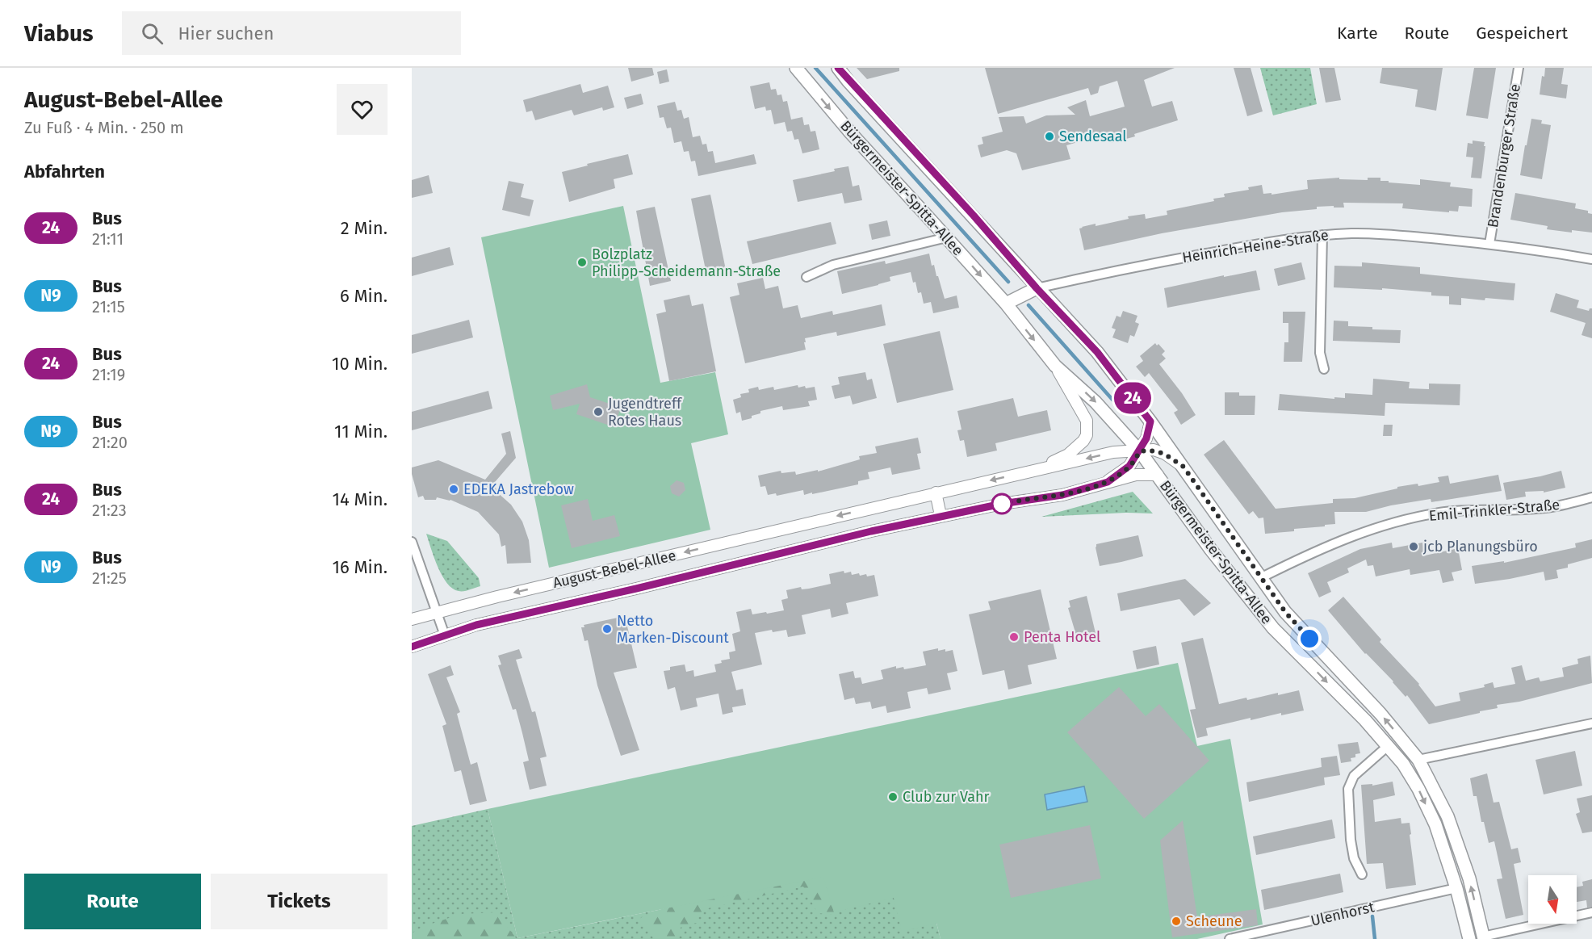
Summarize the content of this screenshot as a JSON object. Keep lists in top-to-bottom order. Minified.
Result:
{"streets":{"main road":["Bürgermeister-Spitta-Allee"],"street":["Brandenburger Straße","Heinrich-Heine-Straße","Emil-Trinkler-Straße","August-Bebel-Allee","Ulenhorst"]},"crossings":[["Brandenburger Straße","Heinrich-Heine-Straße"],["Bürgermeister-Spitta-Allee","Heinrich-Heine-Straße"],["Bürgermeister-Spitta-Allee","Emil-Trinkler-Straße"],["Bürgermeister-Spitta-Allee","August-Bebel-Allee"],["Bürgermeister-Spitta-Allee","Ulenhorst"]],"places":["Sendesaal","Bolzplatz Philipp-Scheidemann-Straße","Jugendtreff Rotes Haus","EDEKA Jastrebow","jcb Planungsbüro","Netto Marken-Discount","Penta Hotel","Club zur Vahr","Scheune"],"lines":["bus line 24"],"north":"bottom","page":{"header":"Viabus","search":"Hier suchen","nav":["Karte","Route","Gespeichert"],"heading":[["August-Bebel-Allee","Zu Fuß · 4 Min. · 250 m"],"Abfahrten"],"on_map":"24","list":[{"mark":"24","name":"Bus","note":"21:11","value":"2 Min."},{"mark":"N9","name":"Bus","note":"21:15","value":"6 Min."},{"mark":"24","name":"Bus","note":"21:19","value":"10 Min."},{"mark":"N9","name":"Bus","note":"21:20","value":"11 Min."},{"mark":"24","name":"Bus","note":"21:23","value":"14 Min."},{"mark":"N9","name":"Bus","note":"21:25","value":"16 Min."}],"buttons":["Route","Tickets"]}}
